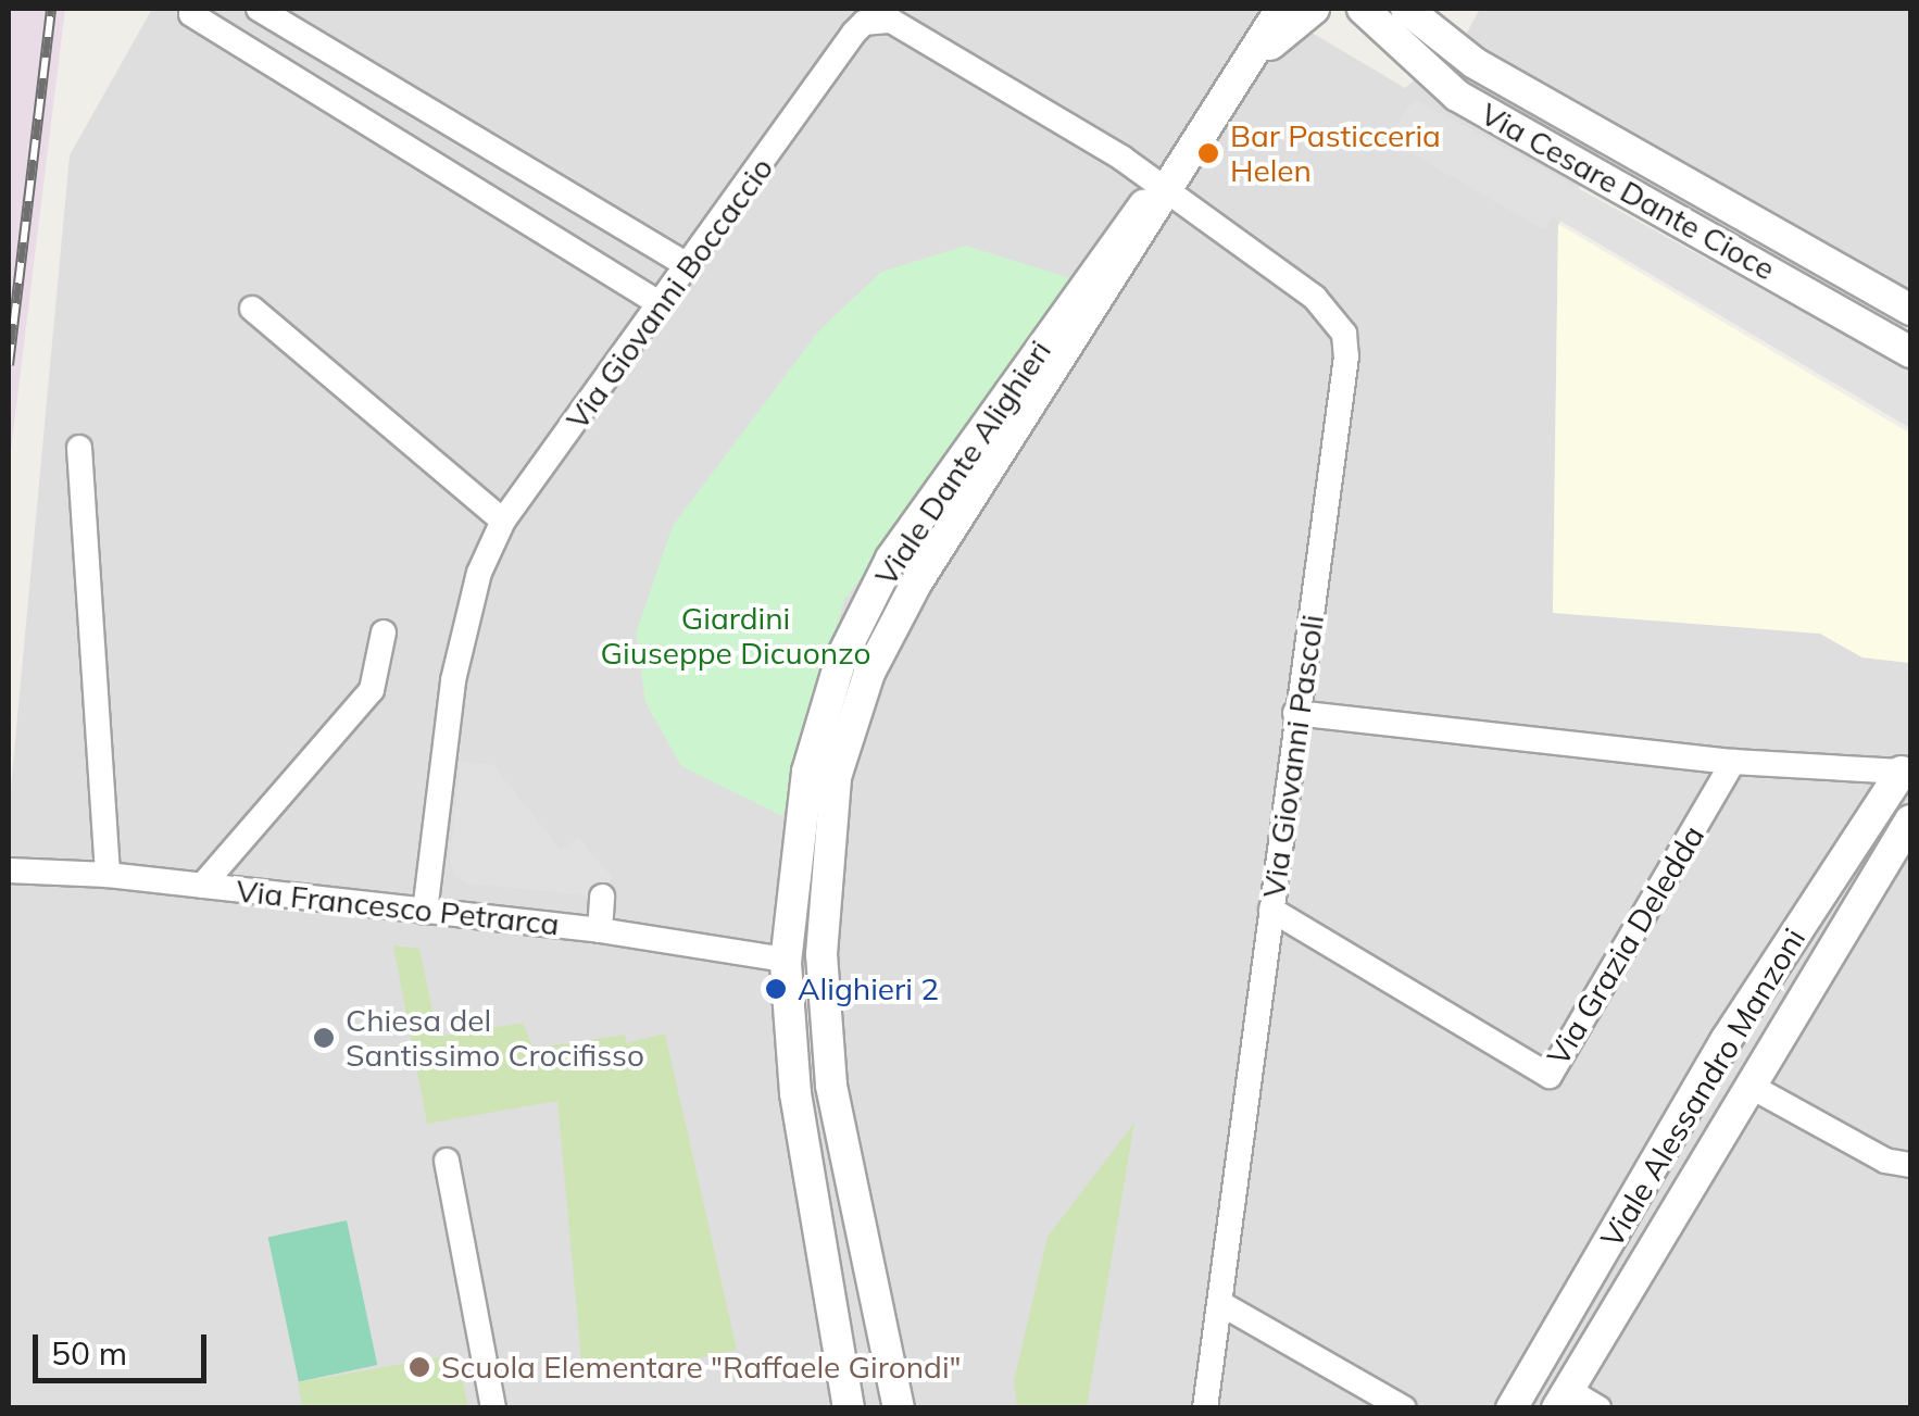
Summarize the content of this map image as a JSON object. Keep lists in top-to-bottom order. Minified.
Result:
{"streets":{"street":["Via Cesare Dante Cioce","Via Giovanni Boccaccio","Viale Dante Alighieri","Via Giovanni Pascoli","Via Francesco Petrarca","Via Grazia Deledda","Viale Alessandro Manzoni"]},"crossings":[["Via Giovanni Boccaccio","Viale Dante Alighieri"],["Via Giovanni Boccaccio","Via Giovanni Pascoli"],["Via Giovanni Boccaccio","Via Francesco Petrarca"],["Viale Dante Alighieri","Via Giovanni Pascoli"],["Viale Dante Alighieri","Via Francesco Petrarca"],["Via Giovanni Pascoli","Via Grazia Deledda"]],"parks":["Giardini Giuseppe Dicuonzo"],"places":["Bar Pasticceria Helen","Alighieri 2","Chiesa del Santissimo Crocifisso","Scuola Elementare \"Raffaele Girondi\""],"scale_bar":"50 m"}
